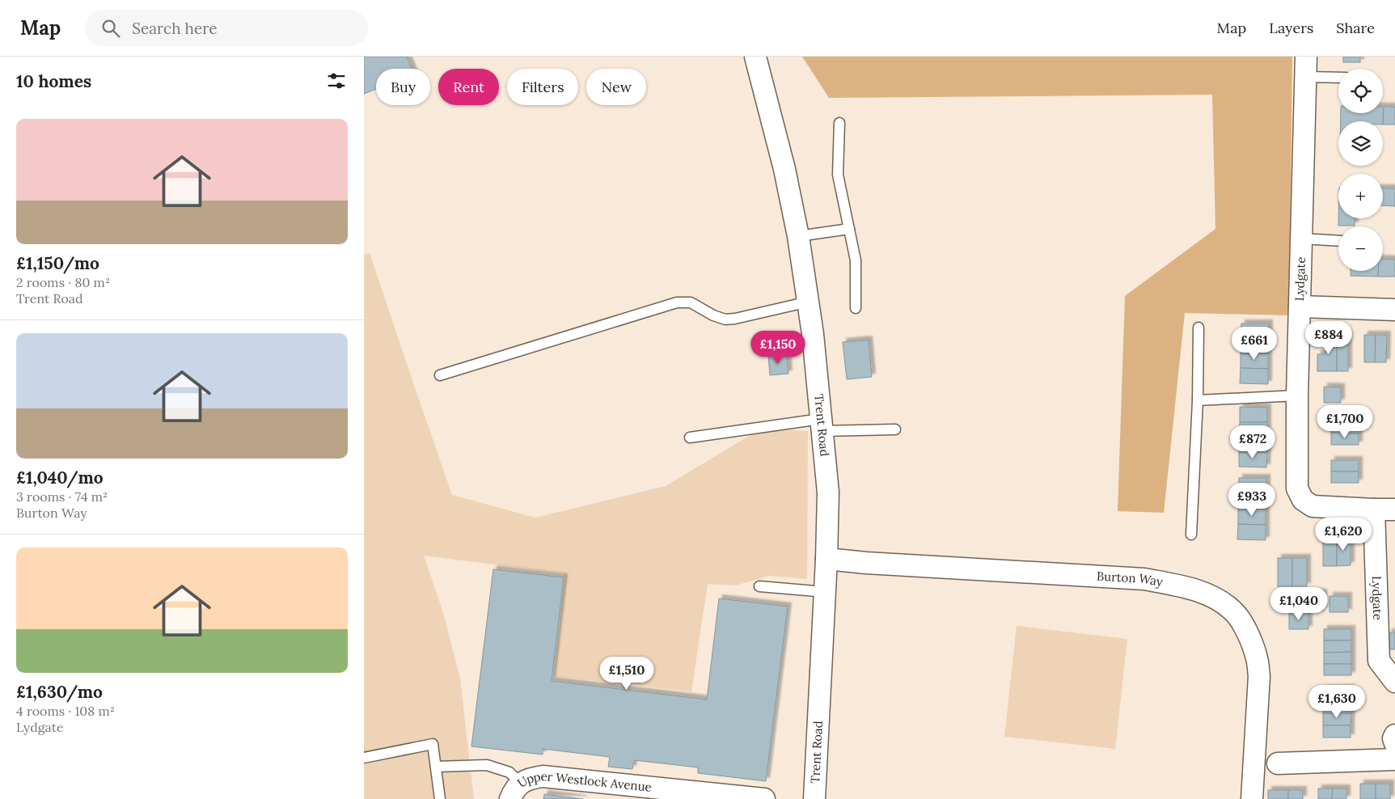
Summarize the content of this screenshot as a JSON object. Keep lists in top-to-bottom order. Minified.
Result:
{"streets":{"street":["Lydgate","Trent Road","Burton Way","Upper Westlock Avenue"]},"crossings":[["Trent Road","Burton Way"]],"page":{"header":"Map","search":"Search here","nav":["Map","Layers","Share"],"heading":"10 homes","map_buttons":["+","−"],"chip":["Buy","Rent","Filters","New"],"list":[{"name":"£1,150/mo","note":"2 rooms · 80 m² · Trent Road"},{"name":"£1,040/mo","note":"3 rooms · 74 m² · Burton Way"},{"name":"£1,630/mo","note":"4 rooms · 108 m² · Lydgate"}],"price":["£884","£661","£1,150","£1,700","£872","£933","£1,620","£1,040","£1,510","£1,630"]}}
